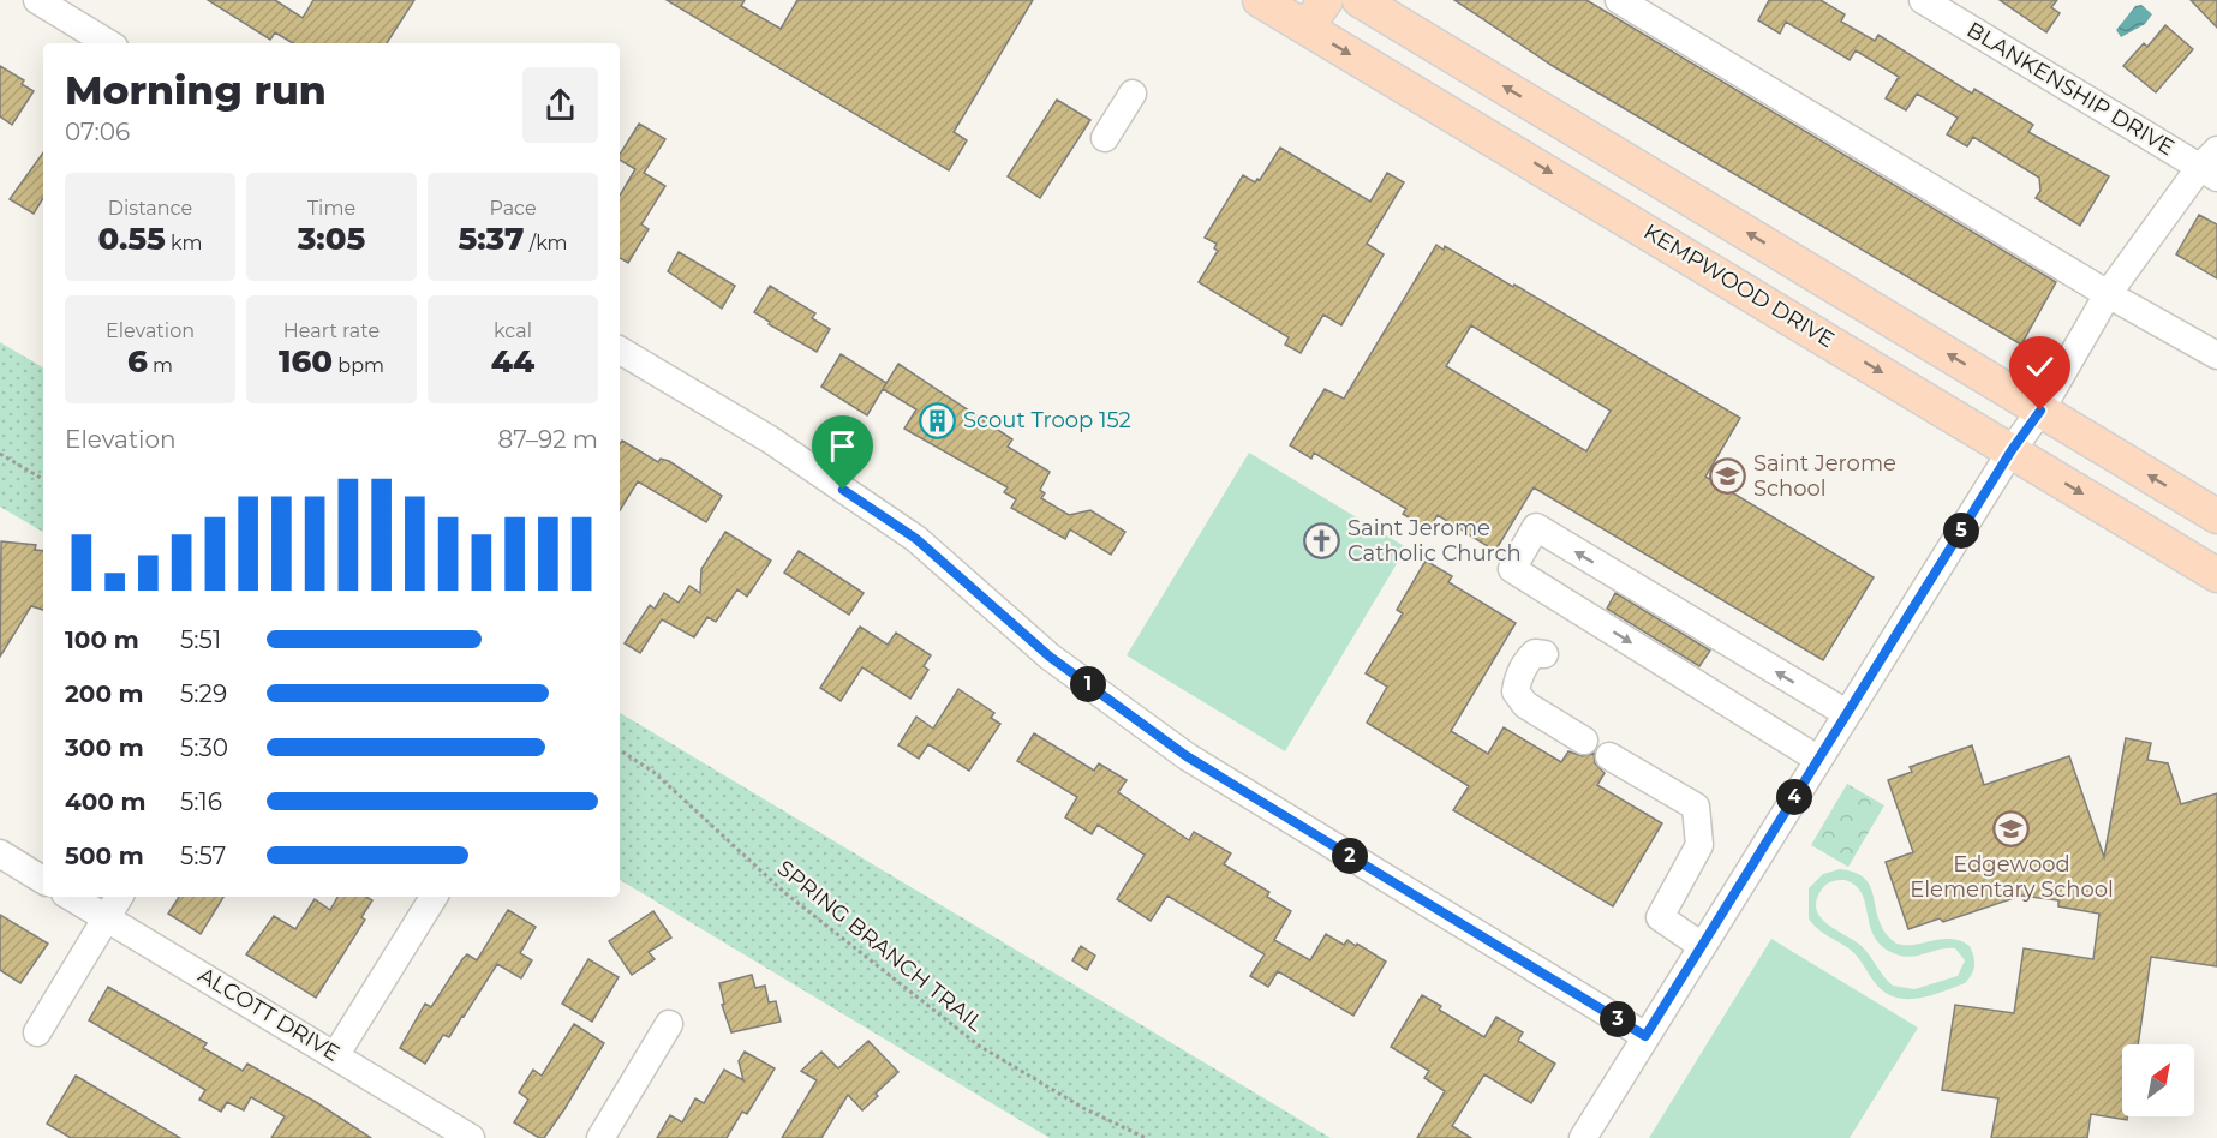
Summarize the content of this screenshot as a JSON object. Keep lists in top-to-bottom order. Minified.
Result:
{"streets":{"main road":["KEMPWOOD DRIVE"],"street":["BLANKENSHIP DRIVE","ALCOTT DRIVE"],"path":["SPRING BRANCH TRAIL"]},"places":{"building":["Scout Troop 152"],"school or university":["Saint Jerome School","Edgewood Elementary School"],"church":["Saint Jerome Catholic Church"]},"north":"top right","page":{"heading":["Morning run","07:06"],"stats":[["Distance","0.55 km"],["Time","3:05"],["Pace","5:37 /km"],["Elevation","6 m"],["Heart rate","160 bpm"],["kcal","44"]],"chart":["Elevation","87–92 m"],"pins":["5","1","4","2","3"],"list":[{"name":"100 m","note":"5:51"},{"name":"200 m","note":"5:29"},{"name":"300 m","note":"5:30"},{"name":"400 m","note":"5:16"},{"name":"500 m","note":"5:57"}]}}
